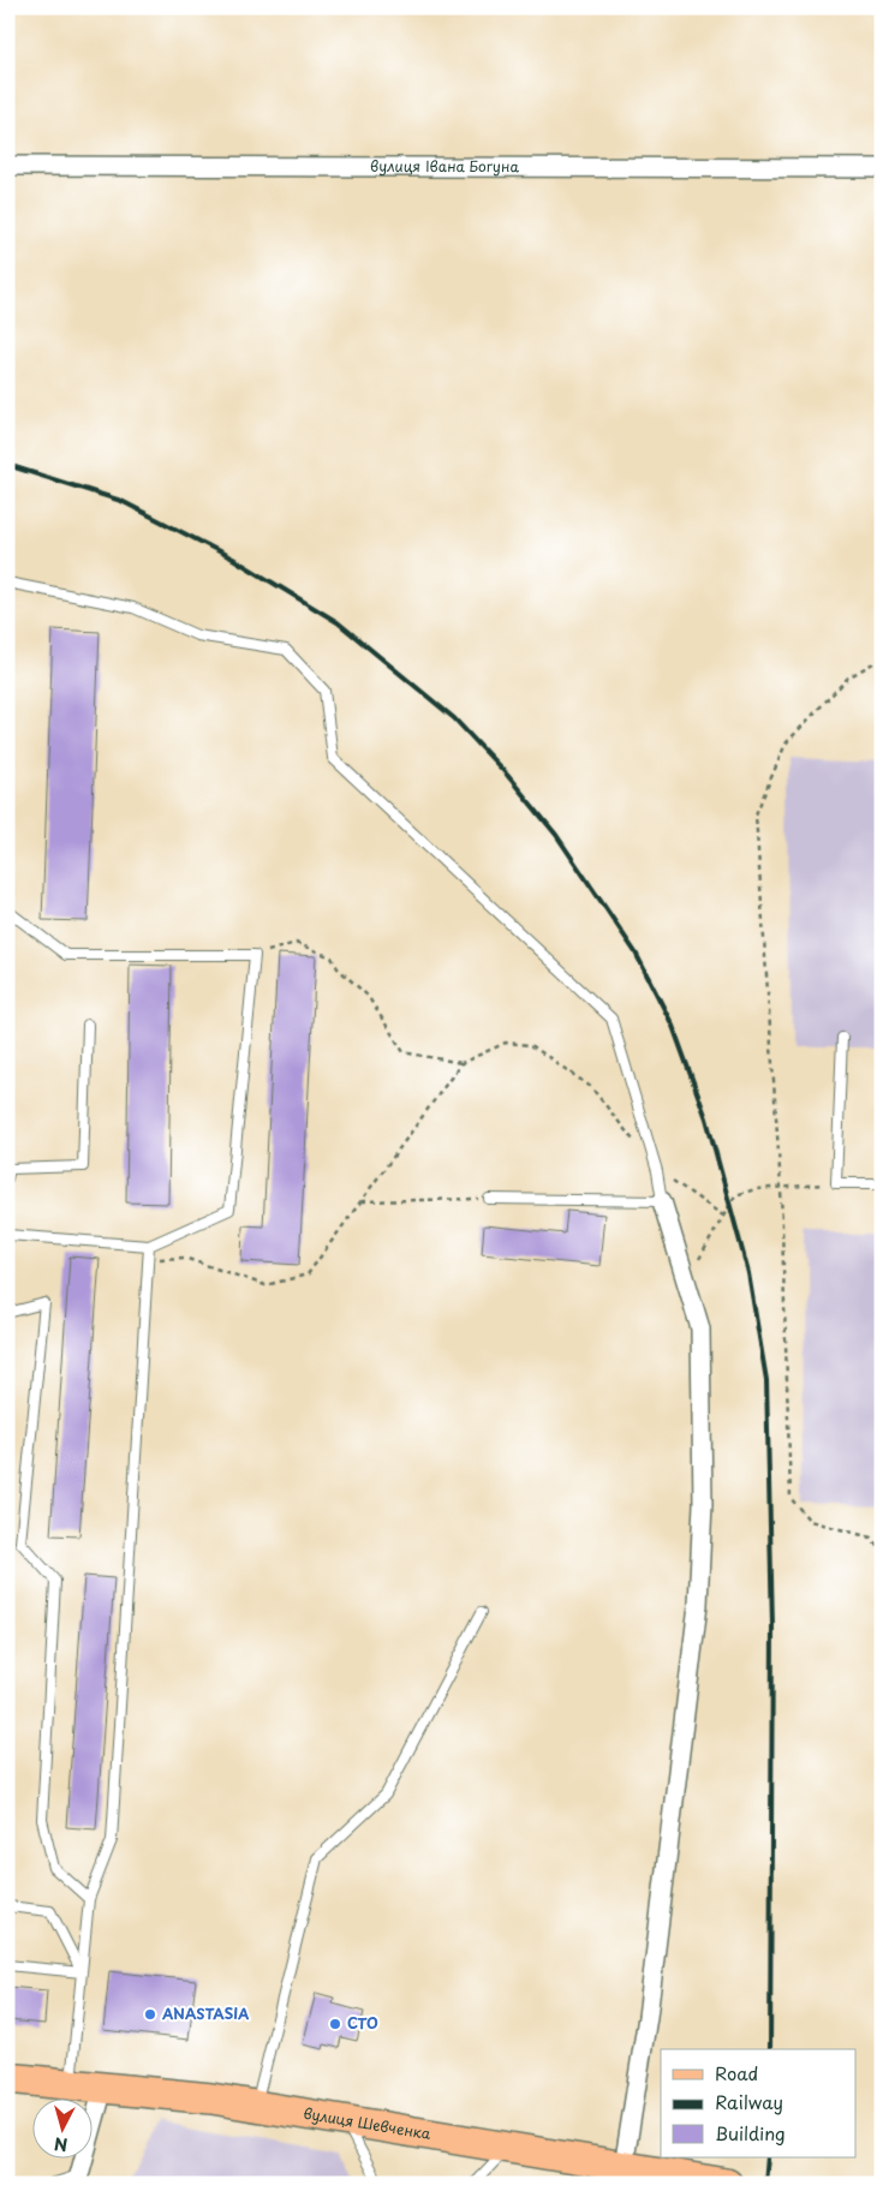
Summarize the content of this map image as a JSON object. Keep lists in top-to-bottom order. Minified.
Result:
{"streets":{"main road":["вулиця Шевченка"],"street":["вулиця Івана Богуна"]},"places":["ANASTASIA","СТО"],"legend":["Road","Railway","Building"],"north":"bottom"}
